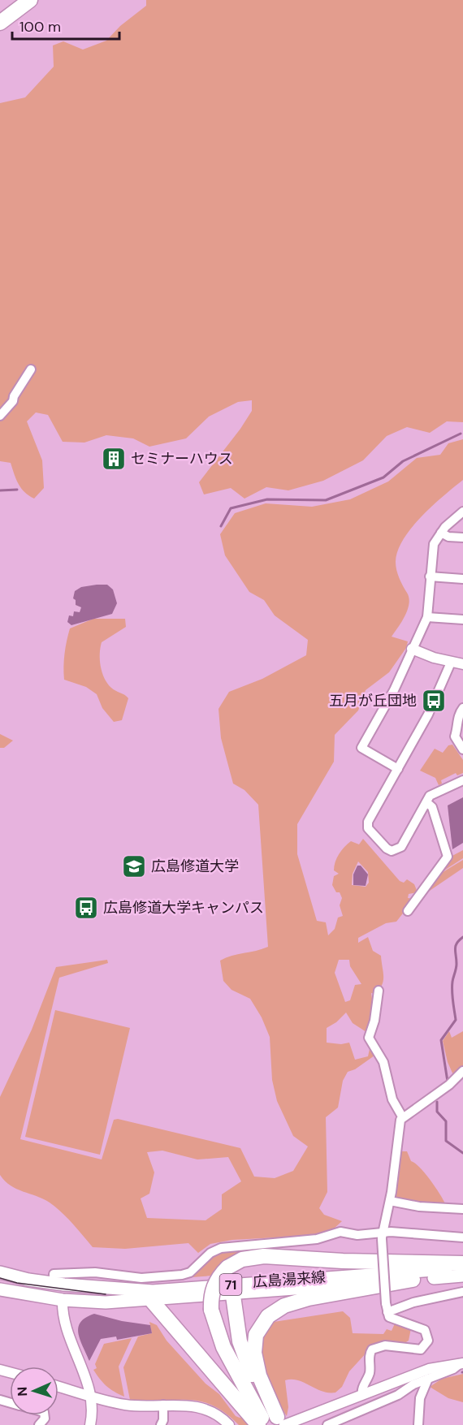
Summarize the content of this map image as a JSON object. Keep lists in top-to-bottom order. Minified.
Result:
{"streets":{"main road":["広島湯来線","71"]},"places":{"building":["セミナーハウス"],"bus stop":["五月が丘団地","広島修道大学キャンパス"],"school or university":["広島修道大学"]},"scale_bar":"100 m","north":"left"}
